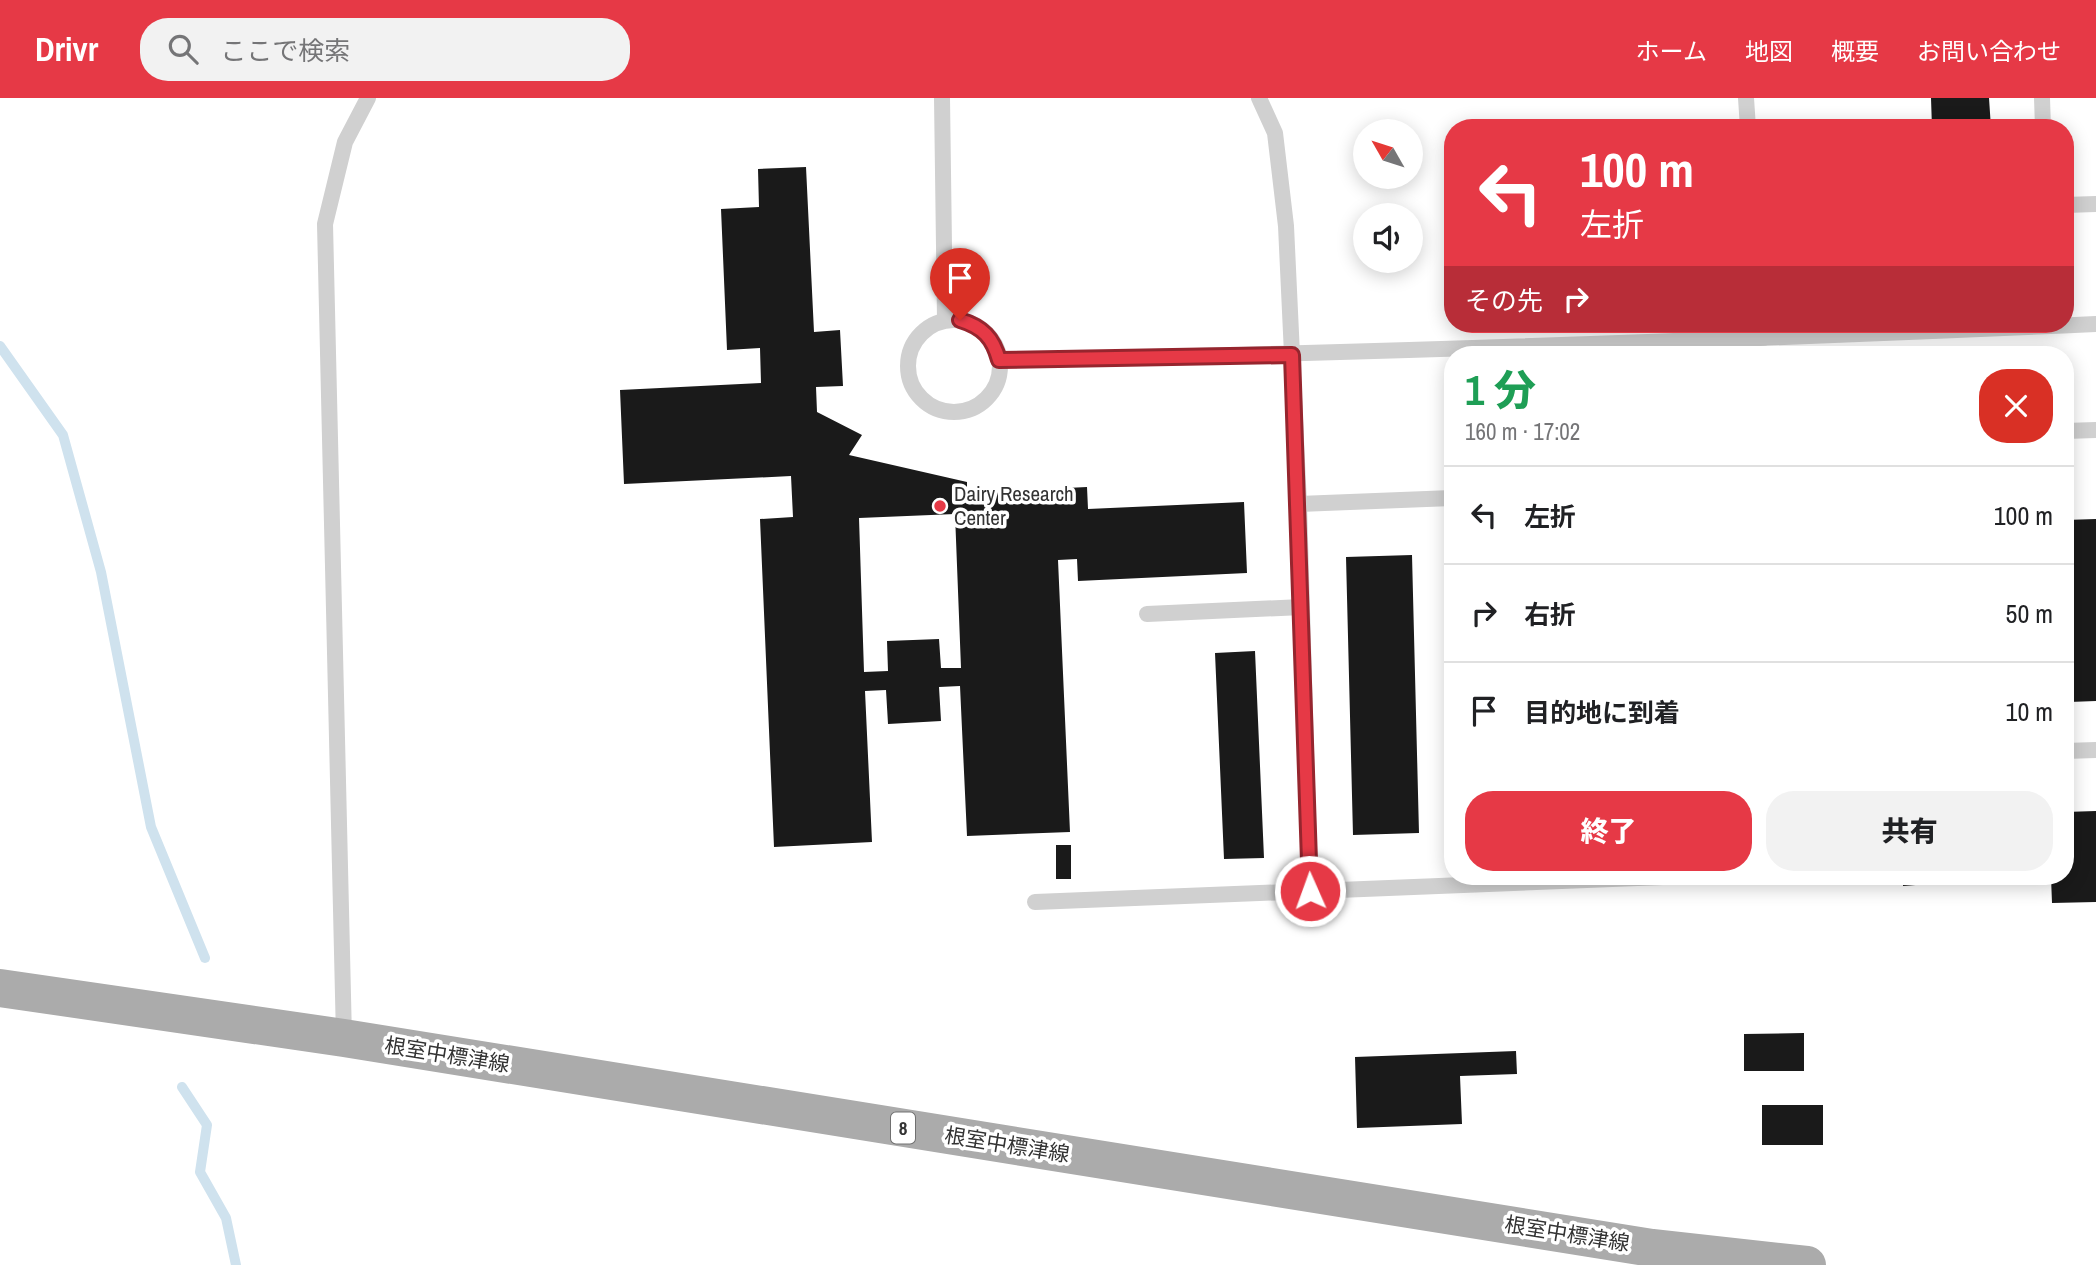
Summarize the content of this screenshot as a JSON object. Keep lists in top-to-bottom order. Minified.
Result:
{"streets":{"main road":["根室中標津線","8"]},"places":["Dairy Research Center"],"north":"top left","page":{"header":"Drivr","search":"ここで検索","nav":["ホーム","地図","概要","お問い合わせ"],"turn":["100 m","左折"],"then":"その先","heading":["1 分","160 m · 17:02"],"list":[{"name":"左折","value":"100 m"},{"name":"右折","value":"50 m"},{"name":"目的地に到着","value":"10 m"}],"buttons":["終了","共有"]}}
